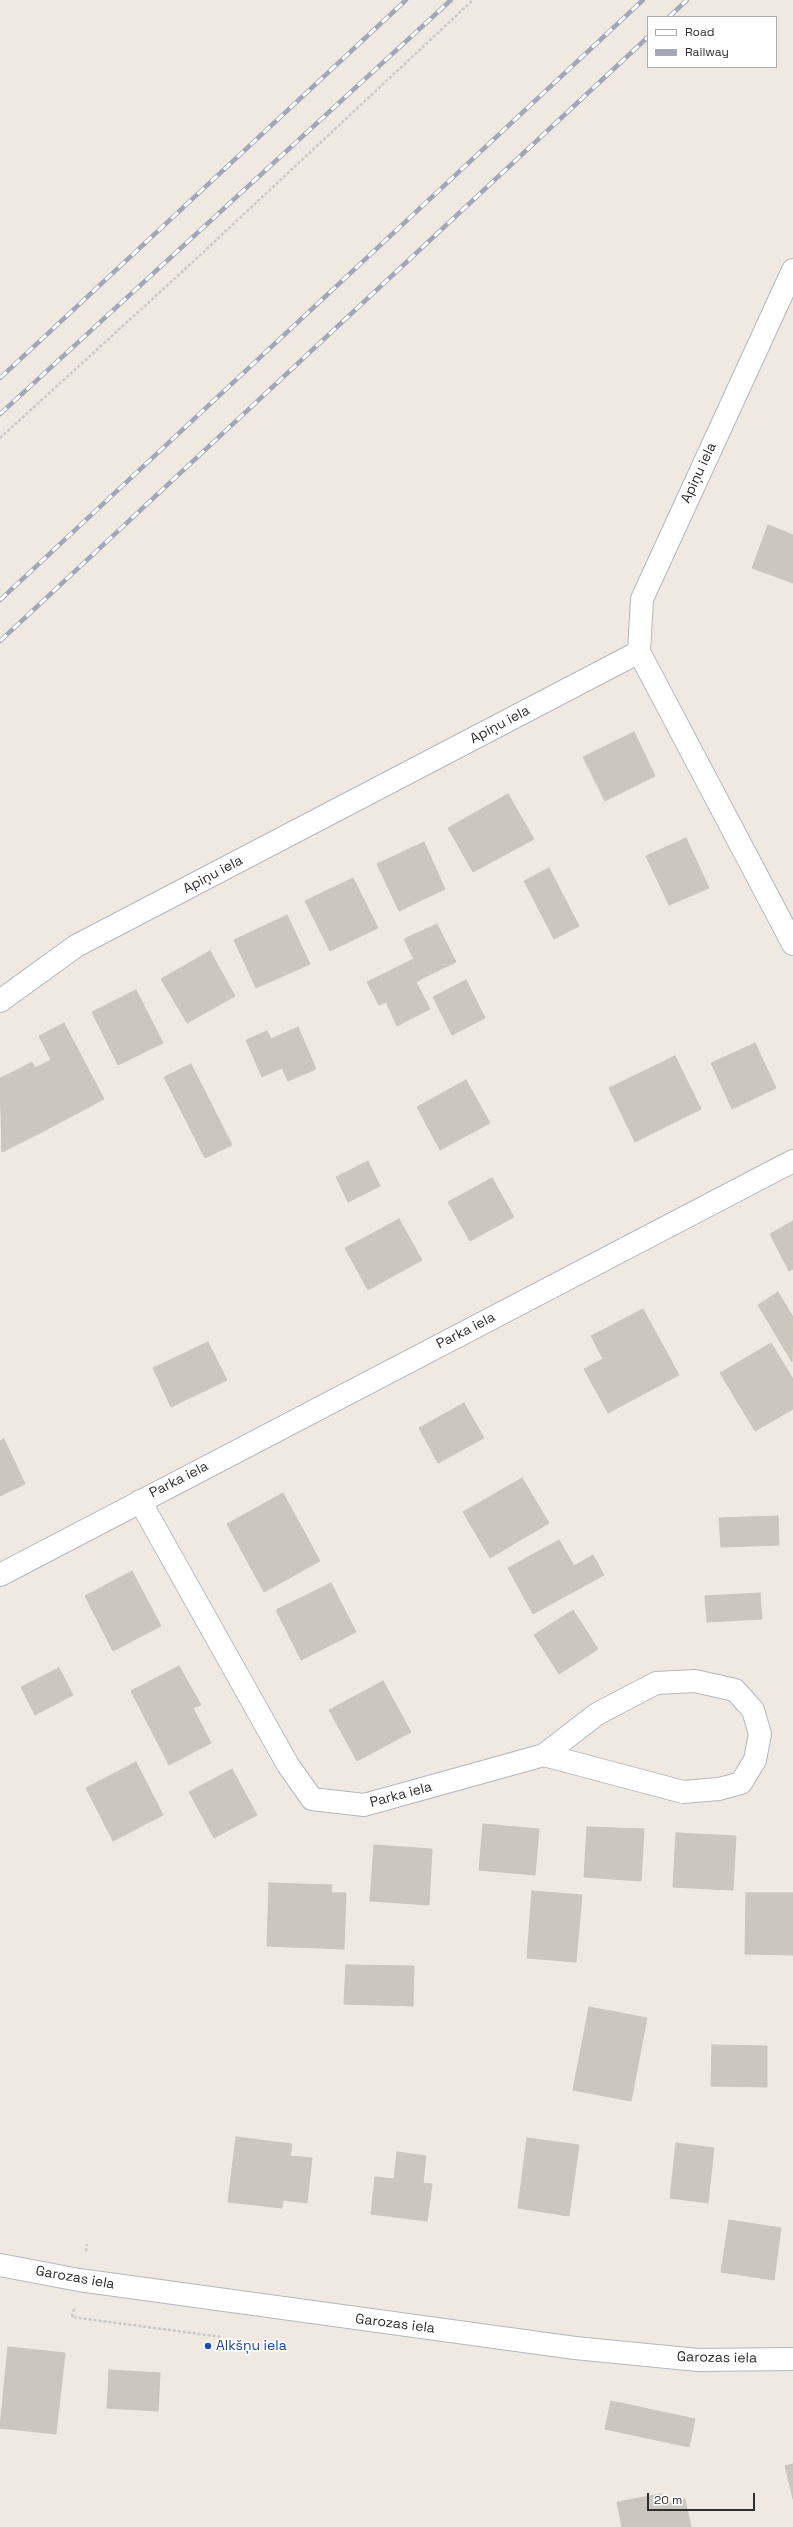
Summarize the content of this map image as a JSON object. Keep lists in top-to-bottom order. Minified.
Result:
{"streets":{"street":["Apiņu iela","Parka iela","Garozas iela"]},"places":["Alkšņu iela"],"legend":["Road","Railway"],"scale_bar":"20 m"}
